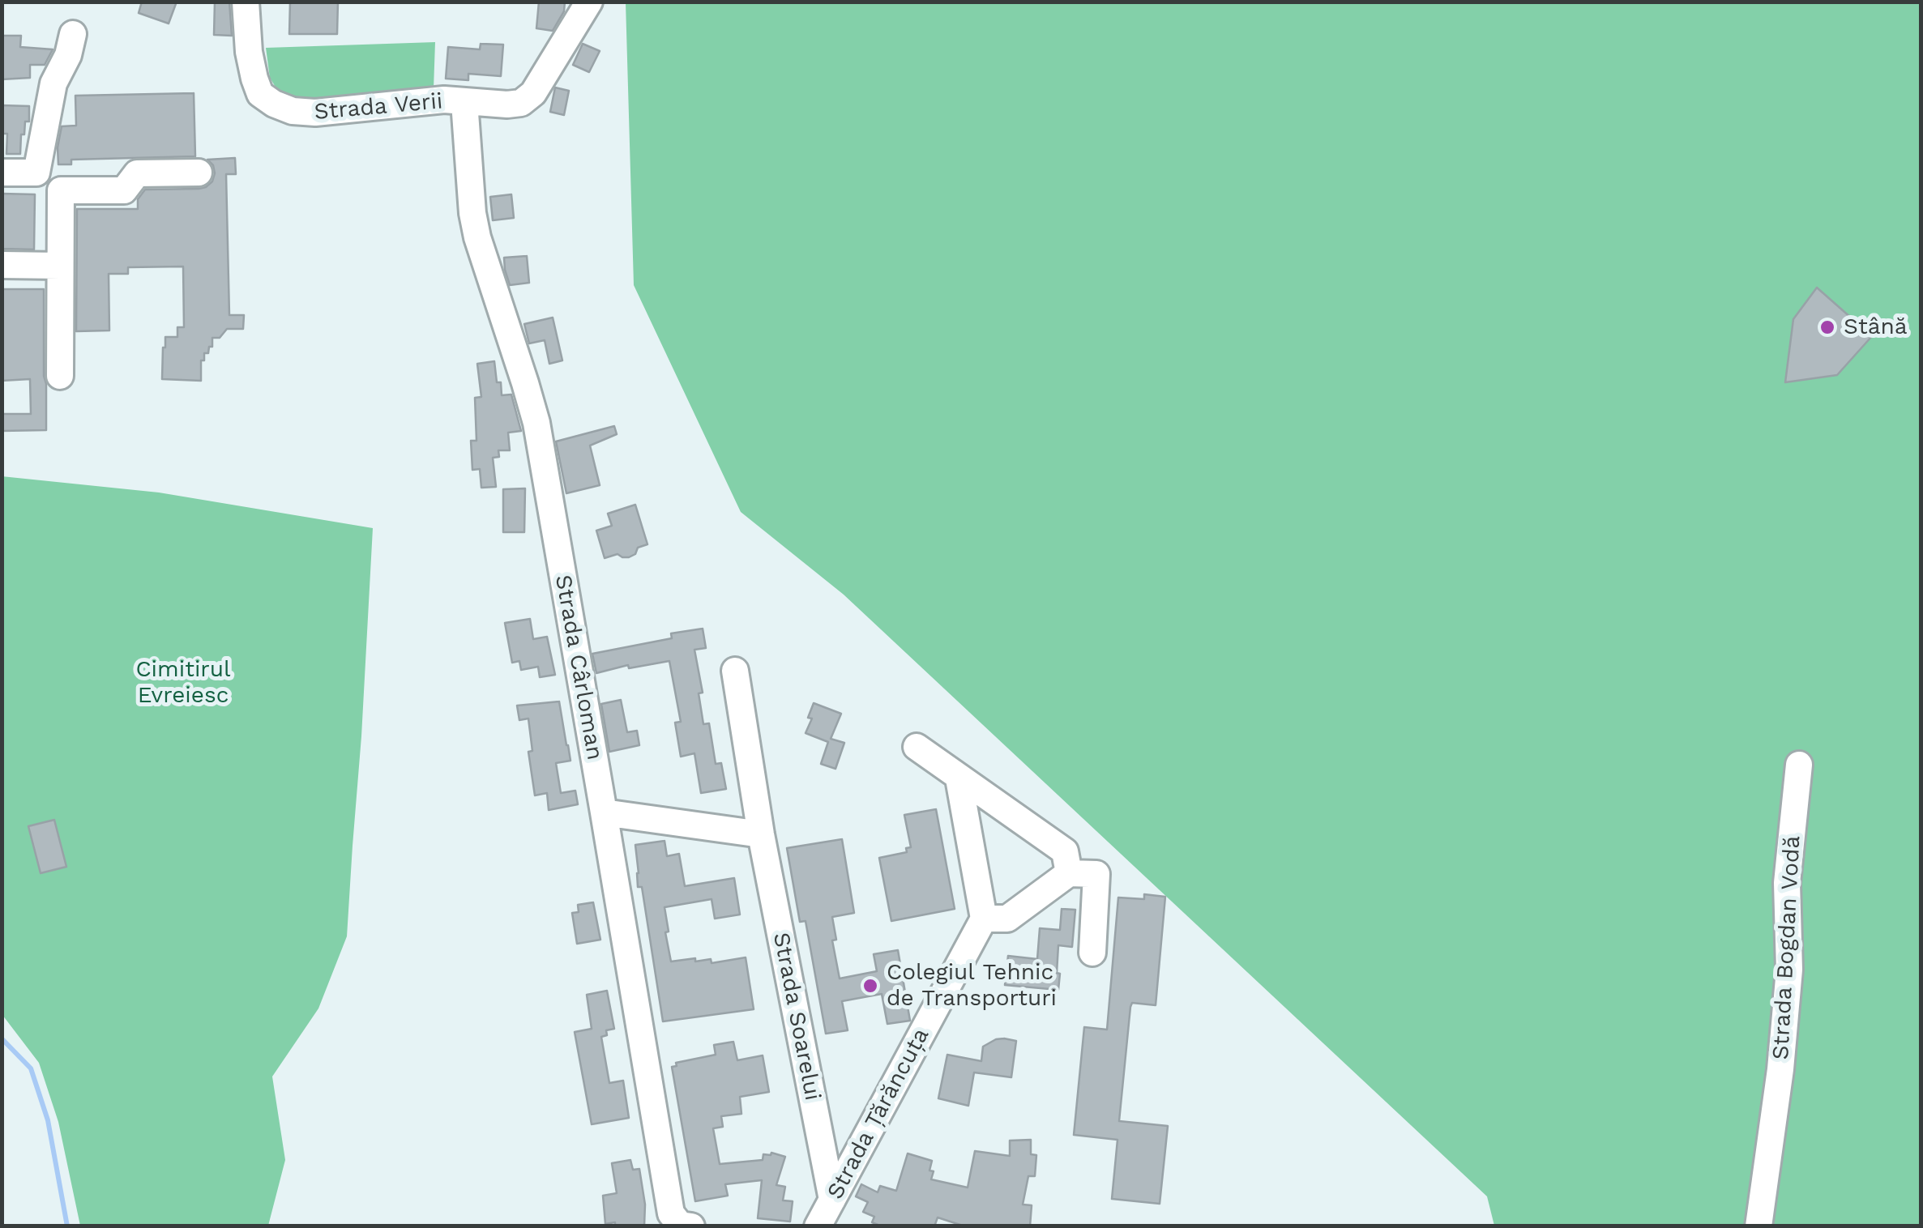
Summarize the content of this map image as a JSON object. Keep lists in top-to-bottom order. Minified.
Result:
{"streets":{"street":["Strada Verii","Strada Cârloman","Strada Bogdan Vodă","Strada Soarelui","Strada Țărăncuța"]},"crossings":[["Strada Verii","Strada Cârloman"],["Strada Soarelui","Strada Țărăncuța"]],"parks":["Cimitirul Evreiesc"],"places":["Stână","Colegiul Tehnic de Transporturi"]}
